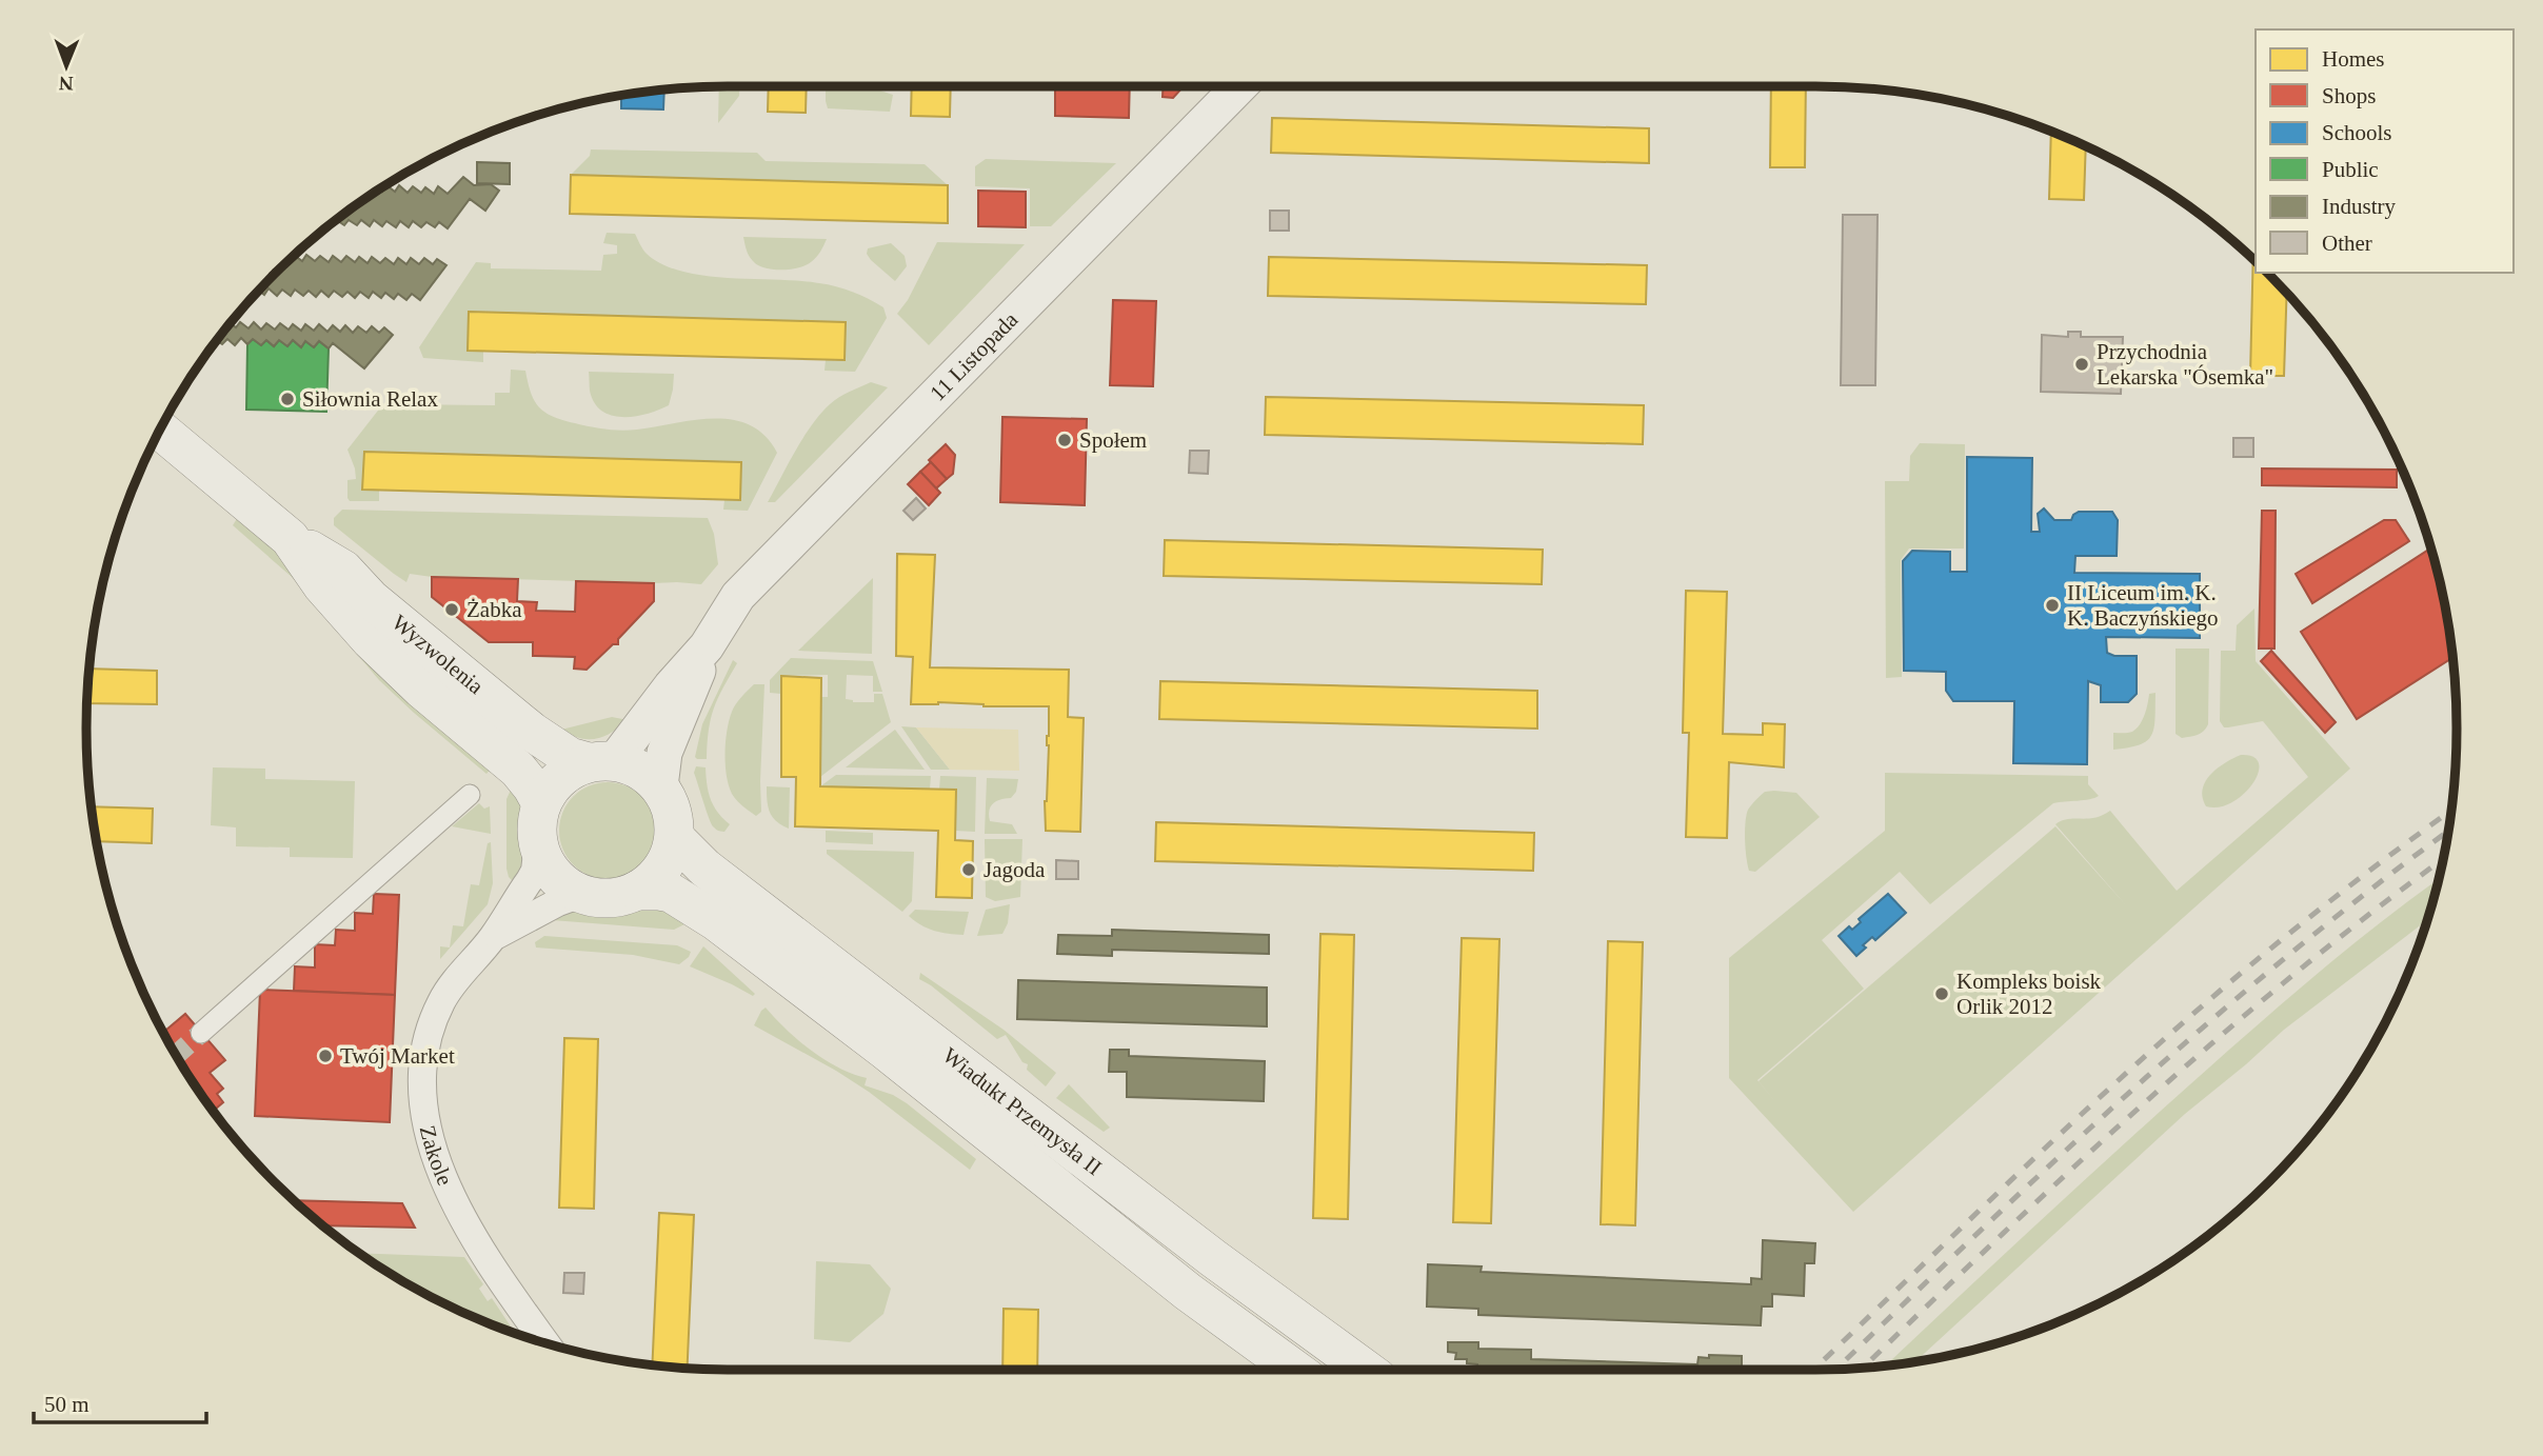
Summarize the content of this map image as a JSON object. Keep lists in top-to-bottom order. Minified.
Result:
{"streets":{"main road":["Wyzwolenia","Wiadukt Przemysła II"],"street":["11 Listopada","Zakole"]},"crossings":[["11 Listopada","Wyzwolenia"],["11 Listopada","Wiadukt Przemysła II"],["11 Listopada","Zakole"],["Wyzwolenia","Wiadukt Przemysła II"],["Wyzwolenia","Zakole"],["Wiadukt Przemysła II","Zakole"]],"places":["Przychodnia Lekarska \"Ósemka\"","Siłownia Relax","Społem","II Liceum im. K. K. Baczyńskiego","Żabka","Jagoda","Kompleks boisk Orlik 2012","Twój Market"],"legend":["Homes","Shops","Schools","Public","Industry","Other"],"scale_bar":"50 m","north":"bottom"}
